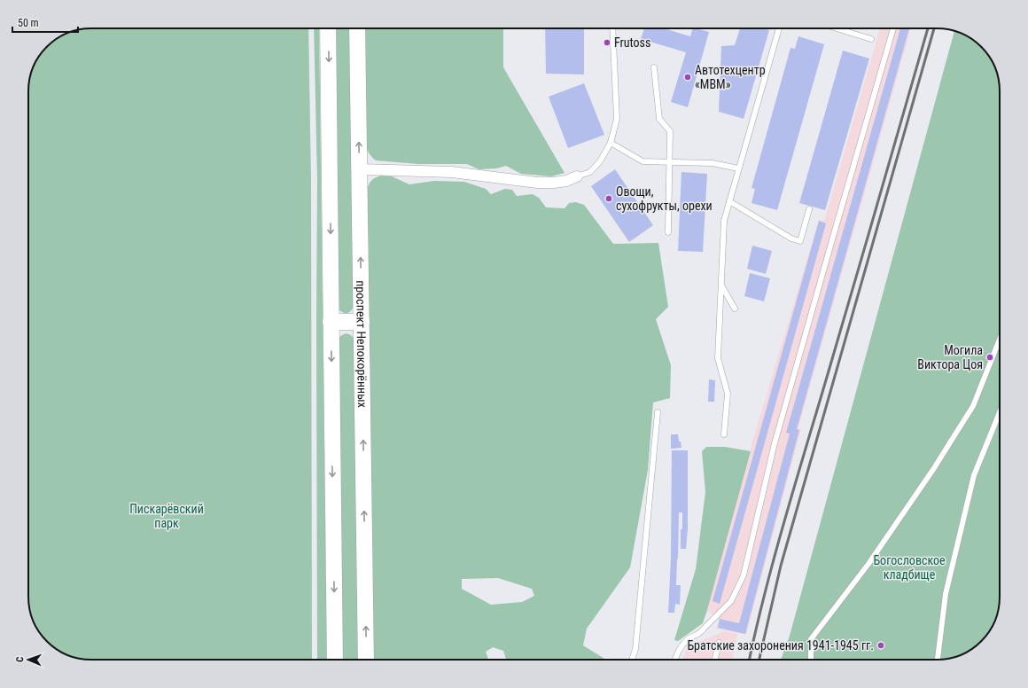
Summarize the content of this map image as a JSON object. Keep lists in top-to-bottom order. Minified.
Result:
{"streets":{"main road":["проспект Непокорённых"]},"parks":["Пискарёвский парк","Богословское кладбище"],"places":["Frutoss","Автотехцентр «МВМ»","Овощи, сухофрукты, орехи","Могила Виктора Цоя","Братские захоронения 1941-1945 гг."],"scale_bar":"50 m","north":"left"}
